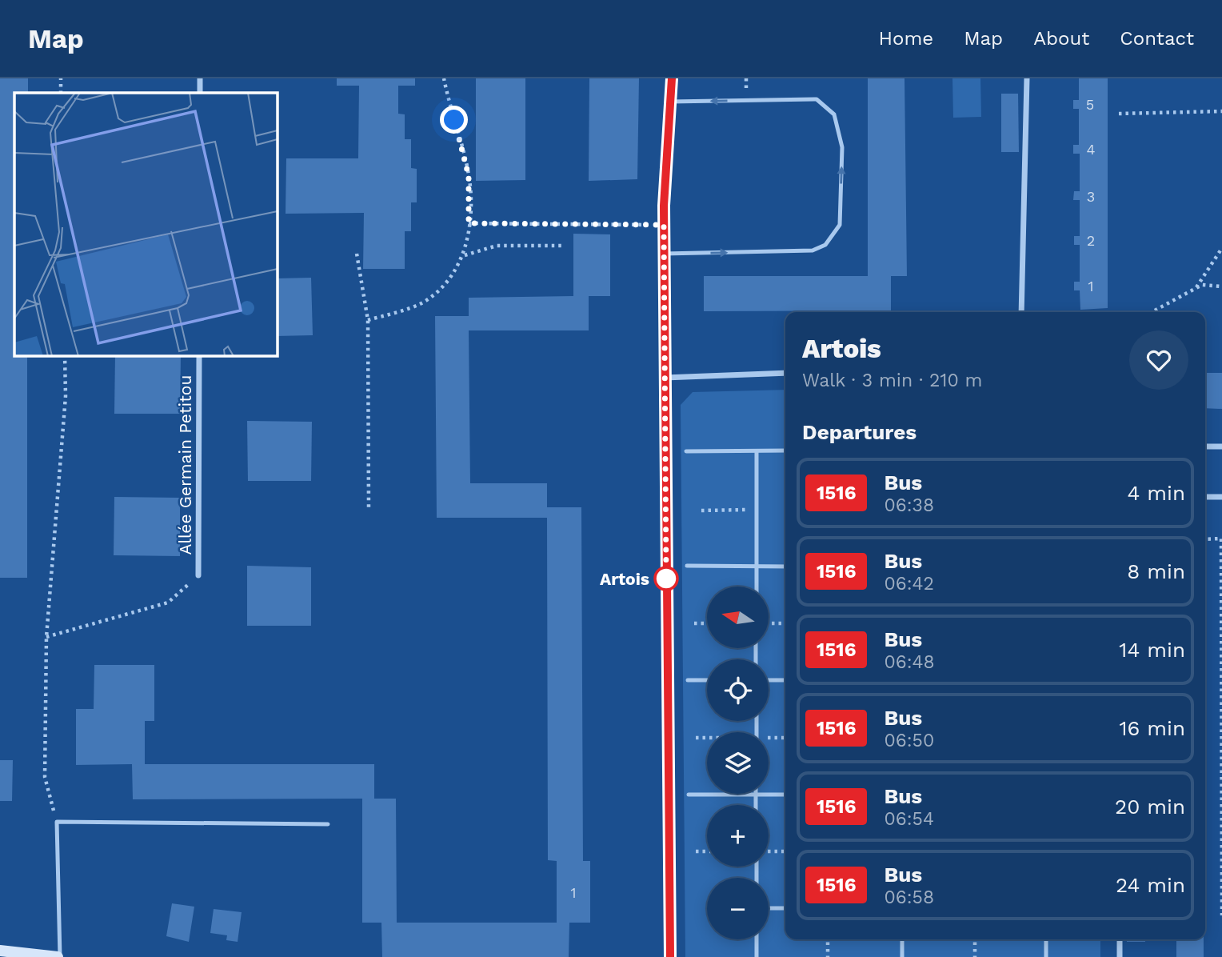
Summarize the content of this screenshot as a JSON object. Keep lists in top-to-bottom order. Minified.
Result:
{"streets":{"street":["Allée Germain Petitou"]},"places":["Artois"],"lines":["bus line 1516"],"house_numbers":["5","4","3","2","1","1"],"north":"left","page":{"header":"Map","nav":["Home","Map","About","Contact"],"heading":[["Artois","Walk · 3 min · 210 m"],"Departures"],"list":[{"mark":"1516","name":"Bus","note":"06:38","value":"4 min"},{"mark":"1516","name":"Bus","note":"06:42","value":"8 min"},{"mark":"1516","name":"Bus","note":"06:48","value":"14 min"},{"mark":"1516","name":"Bus","note":"06:50","value":"16 min"},{"mark":"1516","name":"Bus","note":"06:54","value":"20 min"},{"mark":"1516","name":"Bus","note":"06:58","value":"24 min"}],"map_buttons":["+","−"]}}
